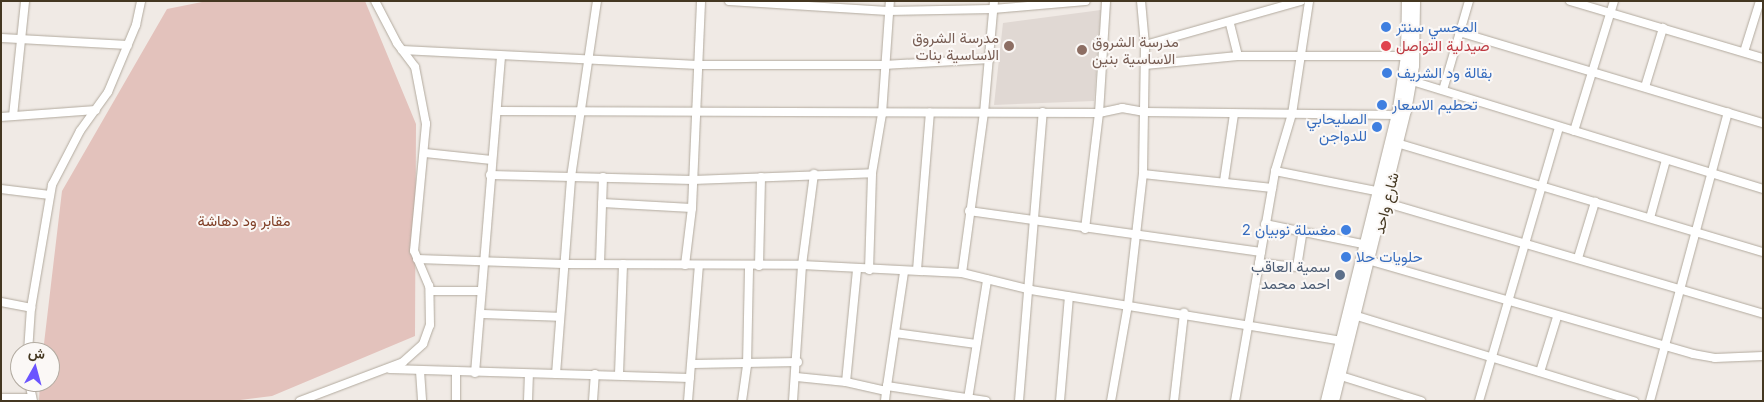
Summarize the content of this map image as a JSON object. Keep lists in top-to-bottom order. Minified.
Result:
{"streets":{"street":["شارع واحد"]},"parks":["مقابر ود دهاشة"],"places":["المحسي سنتر","مدرسة الشروق الاساسية بنات","صيدلية التواصل","مدرسة الشروق الاساسية بنين","بقالة ود الشريف","تحطيم الاسعار","الصليحابي للدواجن","مغسلة نوبيان 2","حلويات حلا","سمية العاقب احمد محمد"],"north":"top"}
